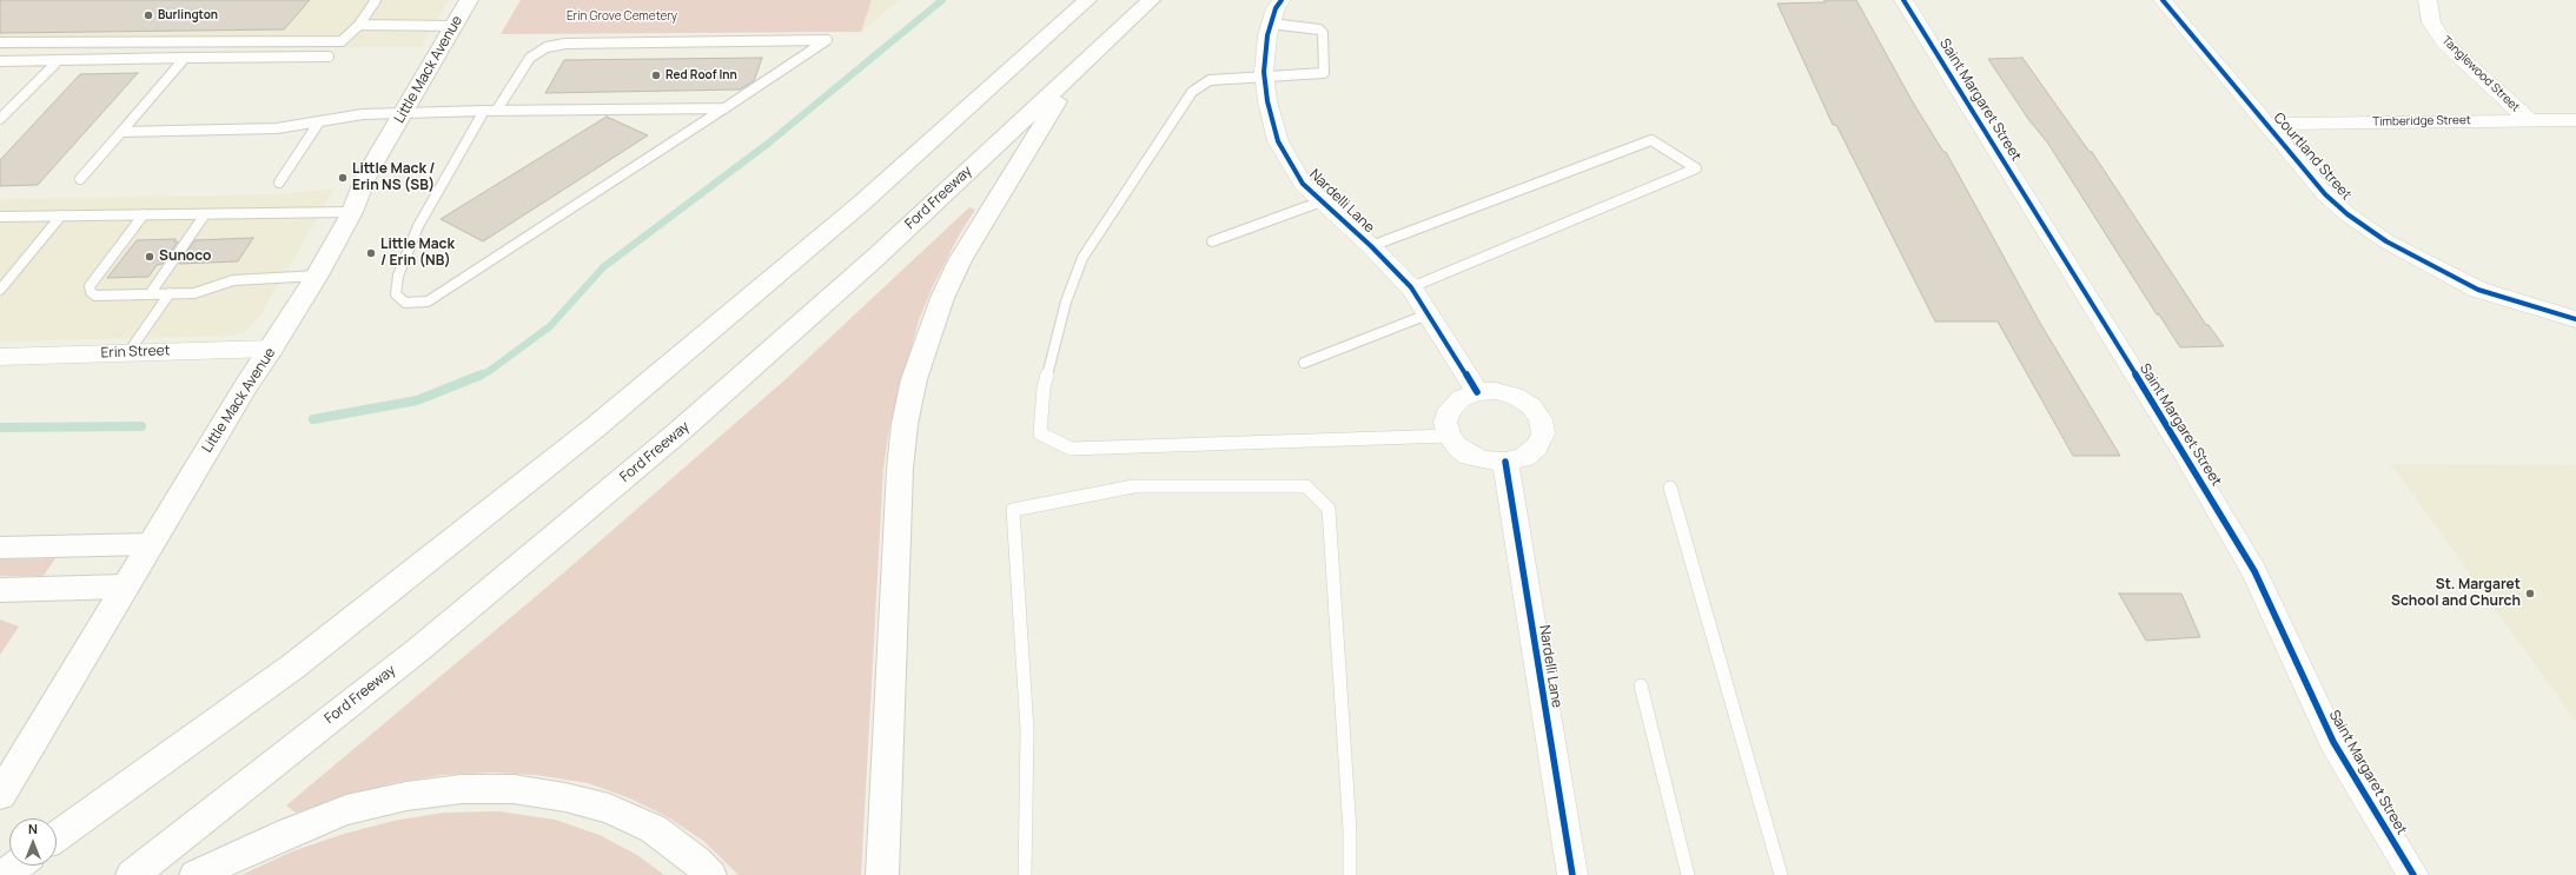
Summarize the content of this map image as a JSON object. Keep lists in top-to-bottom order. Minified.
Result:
{"streets":{"main road":["Little Mack Avenue","Ford Freeway"],"street":["Tanglewood Street","Saint Margaret Street","Timberidge Street","Courtland Street","Nardelli Lane","Erin Street"]},"crossings":[["Little Mack Avenue","Erin Street"],["Tanglewood Street","Timberidge Street"],["Timberidge Street","Courtland Street"]],"parks":["Erin Grove Cemetery"],"places":["Burlington","Red Roof Inn","Little Mack / Erin NS (SB)","Little Mack / Erin (NB)","Sunoco","St. Margaret School and Church"],"north":"top"}
